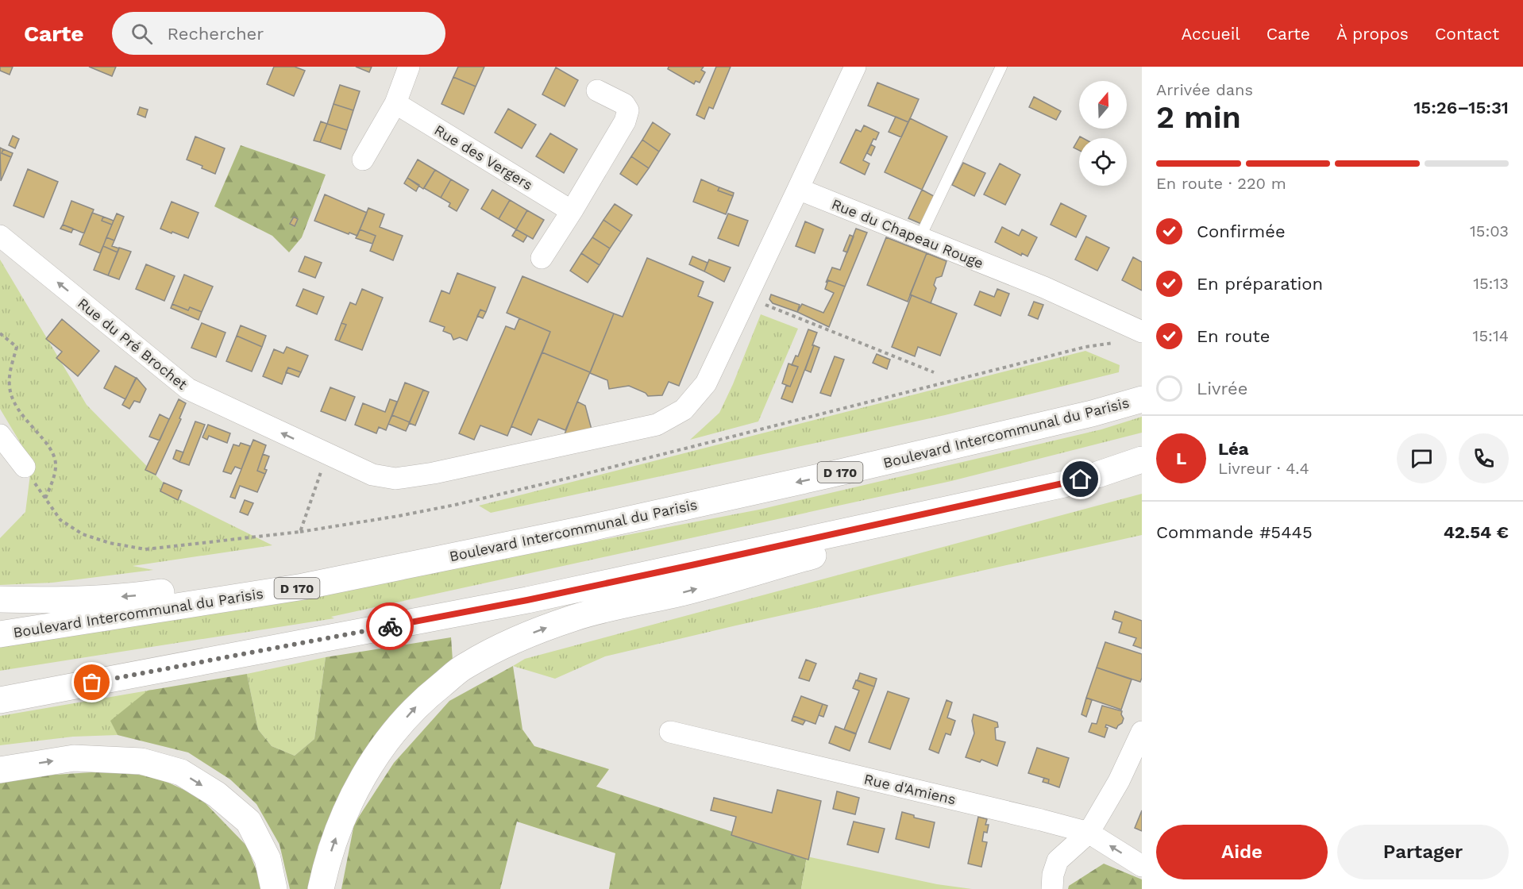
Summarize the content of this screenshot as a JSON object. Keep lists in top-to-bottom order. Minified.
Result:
{"streets":{"highway":["Boulevard Intercommunal du Parisis","D 170"],"street":["Rue des Vergers","Rue du Chapeau Rouge","Rue du Pré Brochet","Rue d'Amiens"]},"crossings":[["Rue du Chapeau Rouge","Rue du Pré Brochet"]],"one_way":["Rue du Pré Brochet"],"north":"top","page":{"header":"Carte","search":"Rechercher","nav":["Accueil","Carte","À propos","Contact"],"heading":["2 min","Arrivée dans","15:26–15:31"],"panel":["Léa","Livreur · 4.4","Commande #5445","42.54 €"],"bar":"En route · 220 m","list":[["Confirmée","15:03"],["En préparation","15:13"],["En route","15:14"],"Livrée"],"round":"L","buttons":["Aide","Partager"]}}
